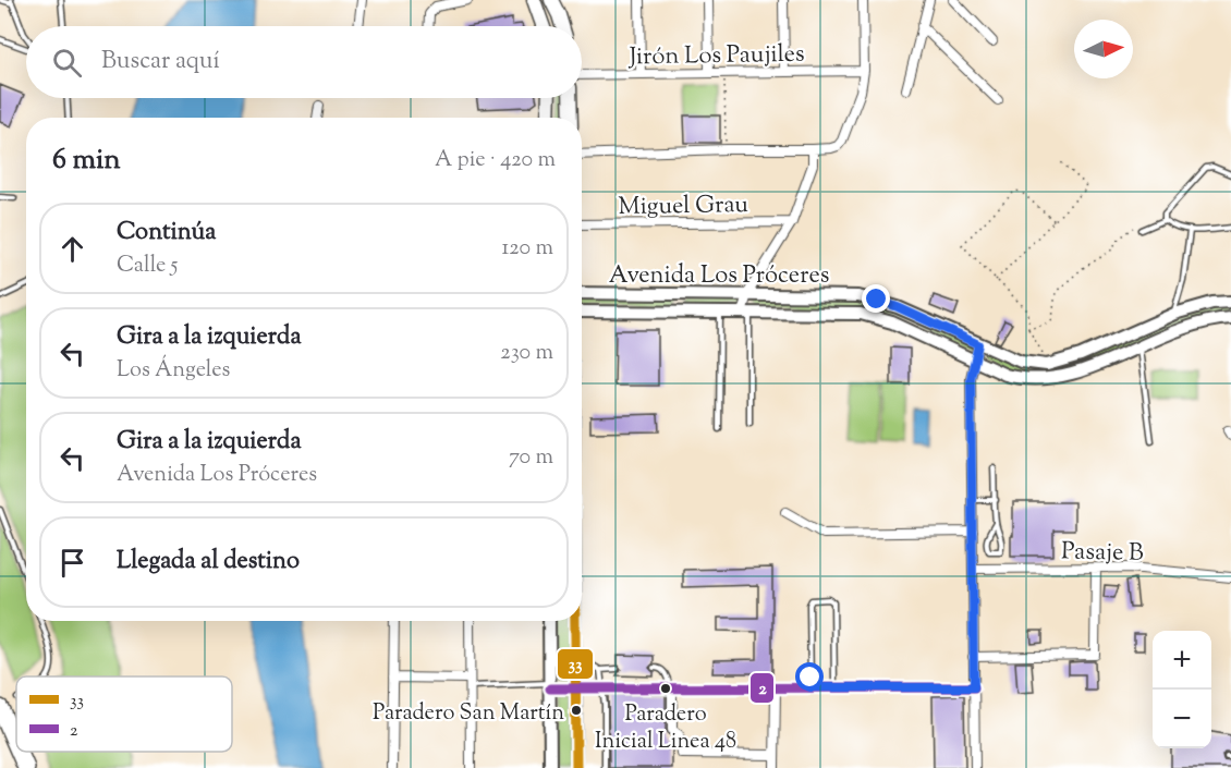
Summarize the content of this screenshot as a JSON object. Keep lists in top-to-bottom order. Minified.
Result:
{"streets":{"main road":["Avenida Los Próceres"],"street":["Jirón Los Paujiles","Miguel Grau","Pasaje B"]},"places":["Paradero Inicial Linea 48","Paradero San Martín"],"lines":["transit line 33","transit line 2"],"legend":["33","2"],"north":"right","page":{"search":"Buscar aquí","heading":["6 min","A pie · 420 m"],"list":[["Continúa","Calle 5","120 m"],["Gira a la izquierda","Los Ángeles","230 m"],["Gira a la izquierda","Avenida Los Próceres","70 m"],"Llegada al destino"],"map_buttons":["+","−"]}}
